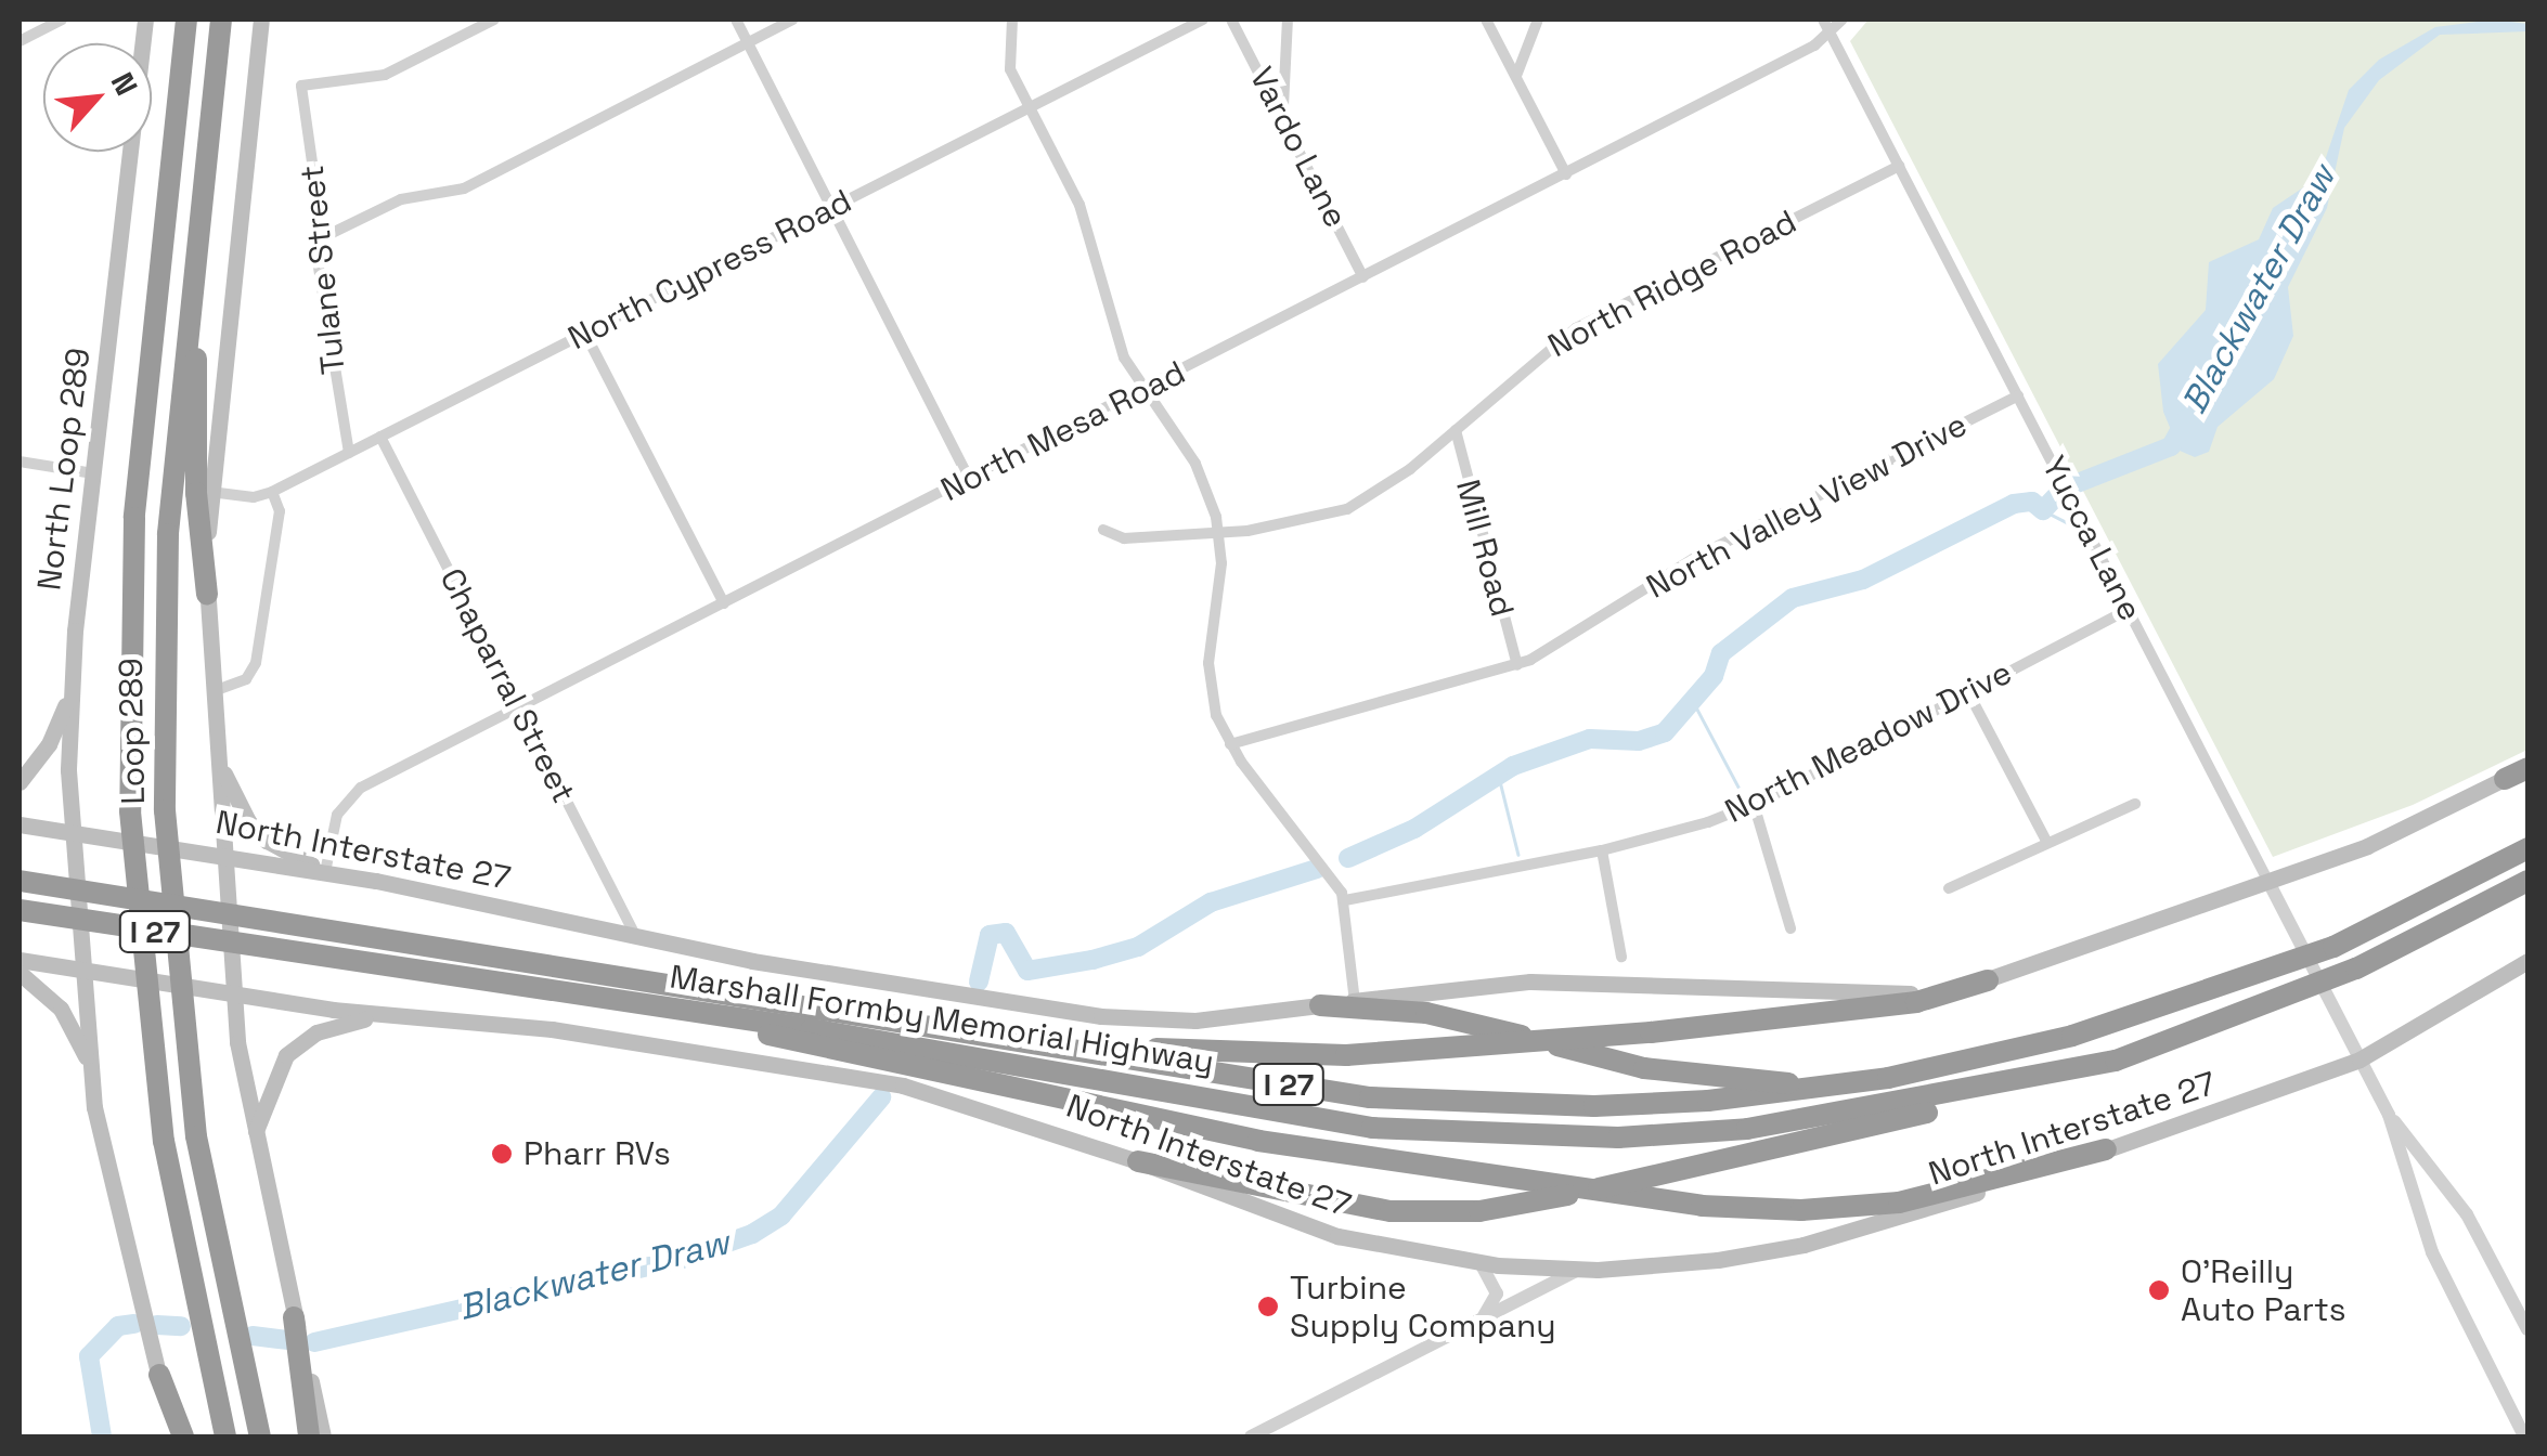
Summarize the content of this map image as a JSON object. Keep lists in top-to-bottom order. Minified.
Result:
{"streets":{"highway":["Loop 289","I 27","Marshall Formby Memorial Highway"],"main road":["North Loop 289","North Interstate 27"],"street":["Vardo Lane","Tulane Street","North Cypress Road","North Ridge Road","North Mesa Road","North Valley View Drive","Yucca Lane","Mill Road","Chaparral Street","North Meadow Drive"]},"crossings":[["Vardo Lane","North Mesa Road"],["Tulane Street","North Cypress Road"],["North Cypress Road","Chaparral Street"],["North Ridge Road","Yucca Lane"],["North Ridge Road","Mill Road"],["North Mesa Road","Yucca Lane"],["North Mesa Road","Chaparral Street"],["North Mesa Road","North Interstate 27"],["North Loop 289","North Interstate 27"],["North Valley View Drive","Yucca Lane"],["North Valley View Drive","Mill Road"],["Yucca Lane","North Meadow Drive"],["Yucca Lane","North Interstate 27"],["Chaparral Street","North Interstate 27"]],"water":["Blackwater Draw"],"places":["Pharr RVs","O'Reilly Auto Parts","Turbine Supply Company"],"north":"top right"}
